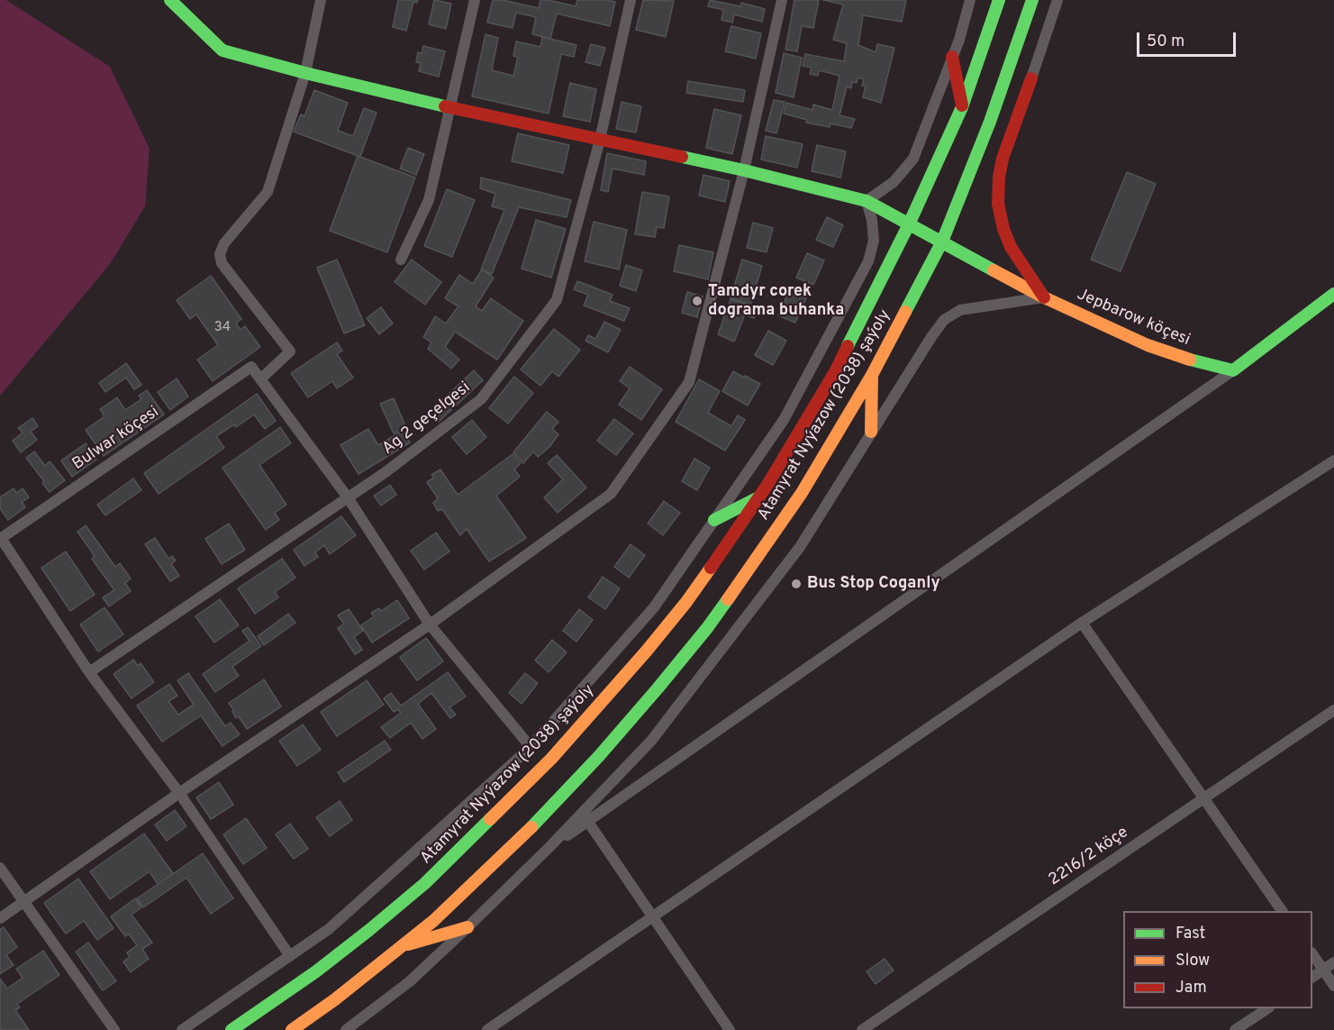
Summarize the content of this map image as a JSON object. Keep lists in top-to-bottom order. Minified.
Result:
{"streets":{"main road":["Jepbarow köçesi","Atamyrat Nyýazow (2038) şaýoly"],"street":["Ag 2 geçelgesi","Bulwar köçesi","2216/2 köçe"]},"crossings":[["Jepbarow köçesi","Atamyrat Nyýazow (2038) şaýoly"],["Jepbarow köçesi","Ag 2 geçelgesi"]],"places":["Tamdyr corek dograma buhanka","Bus Stop Coganly"],"house_numbers":["34"],"legend":["Fast","Slow","Jam"],"scale_bar":"50 m"}
